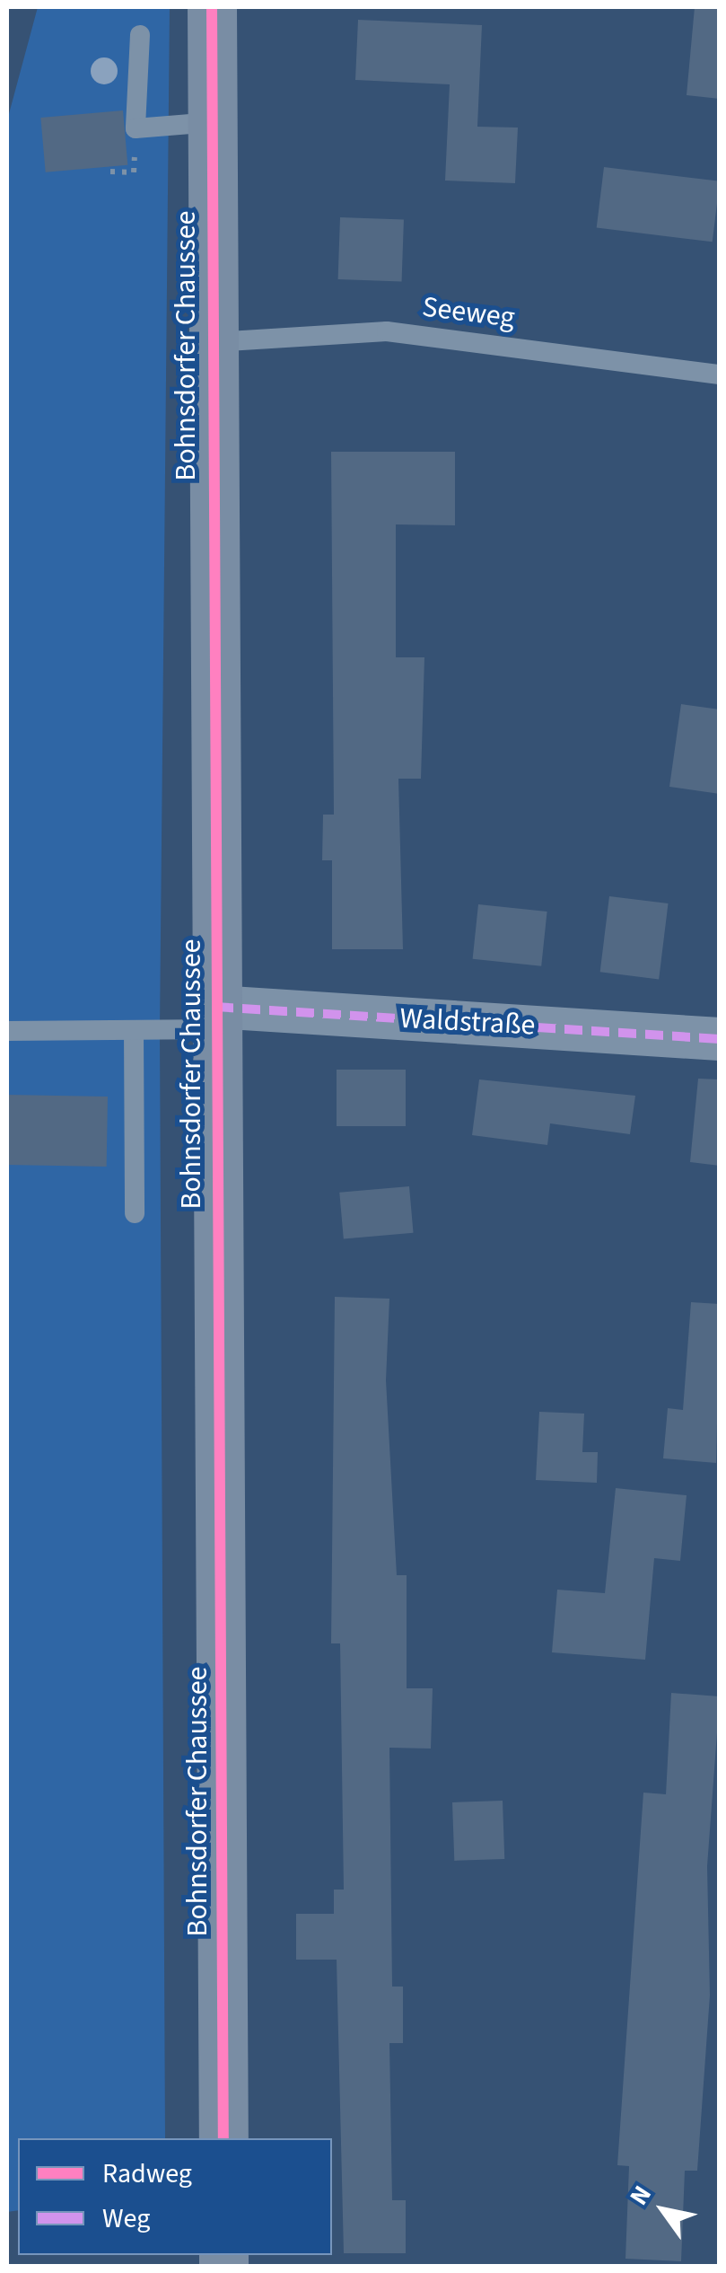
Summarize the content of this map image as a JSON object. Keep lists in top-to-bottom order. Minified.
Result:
{"streets":{"street":["Bohnsdorfer Chaussee","Waldstraße"],"lane":["Seeweg"]},"crossings":[["Seeweg","Bohnsdorfer Chaussee"],["Bohnsdorfer Chaussee","Waldstraße"]],"legend":["Radweg","Weg"],"north":"top left"}
